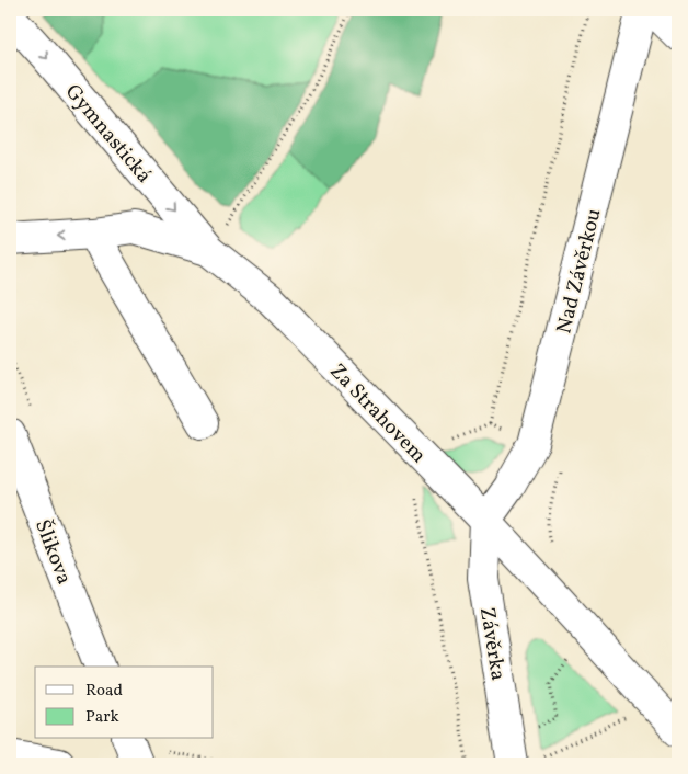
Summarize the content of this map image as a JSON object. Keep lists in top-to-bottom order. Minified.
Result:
{"streets":{"street":["Gymnastická","Nad Závěrkou","Za Strahovem","Šlikova","Závěrka"]},"crossings":[["Gymnastická","Za Strahovem"],["Nad Závěrkou","Za Strahovem"],["Nad Závěrkou","Závěrka"],["Za Strahovem","Závěrka"]],"one_way":["Gymnastická"],"legend":["Road","Park"]}
